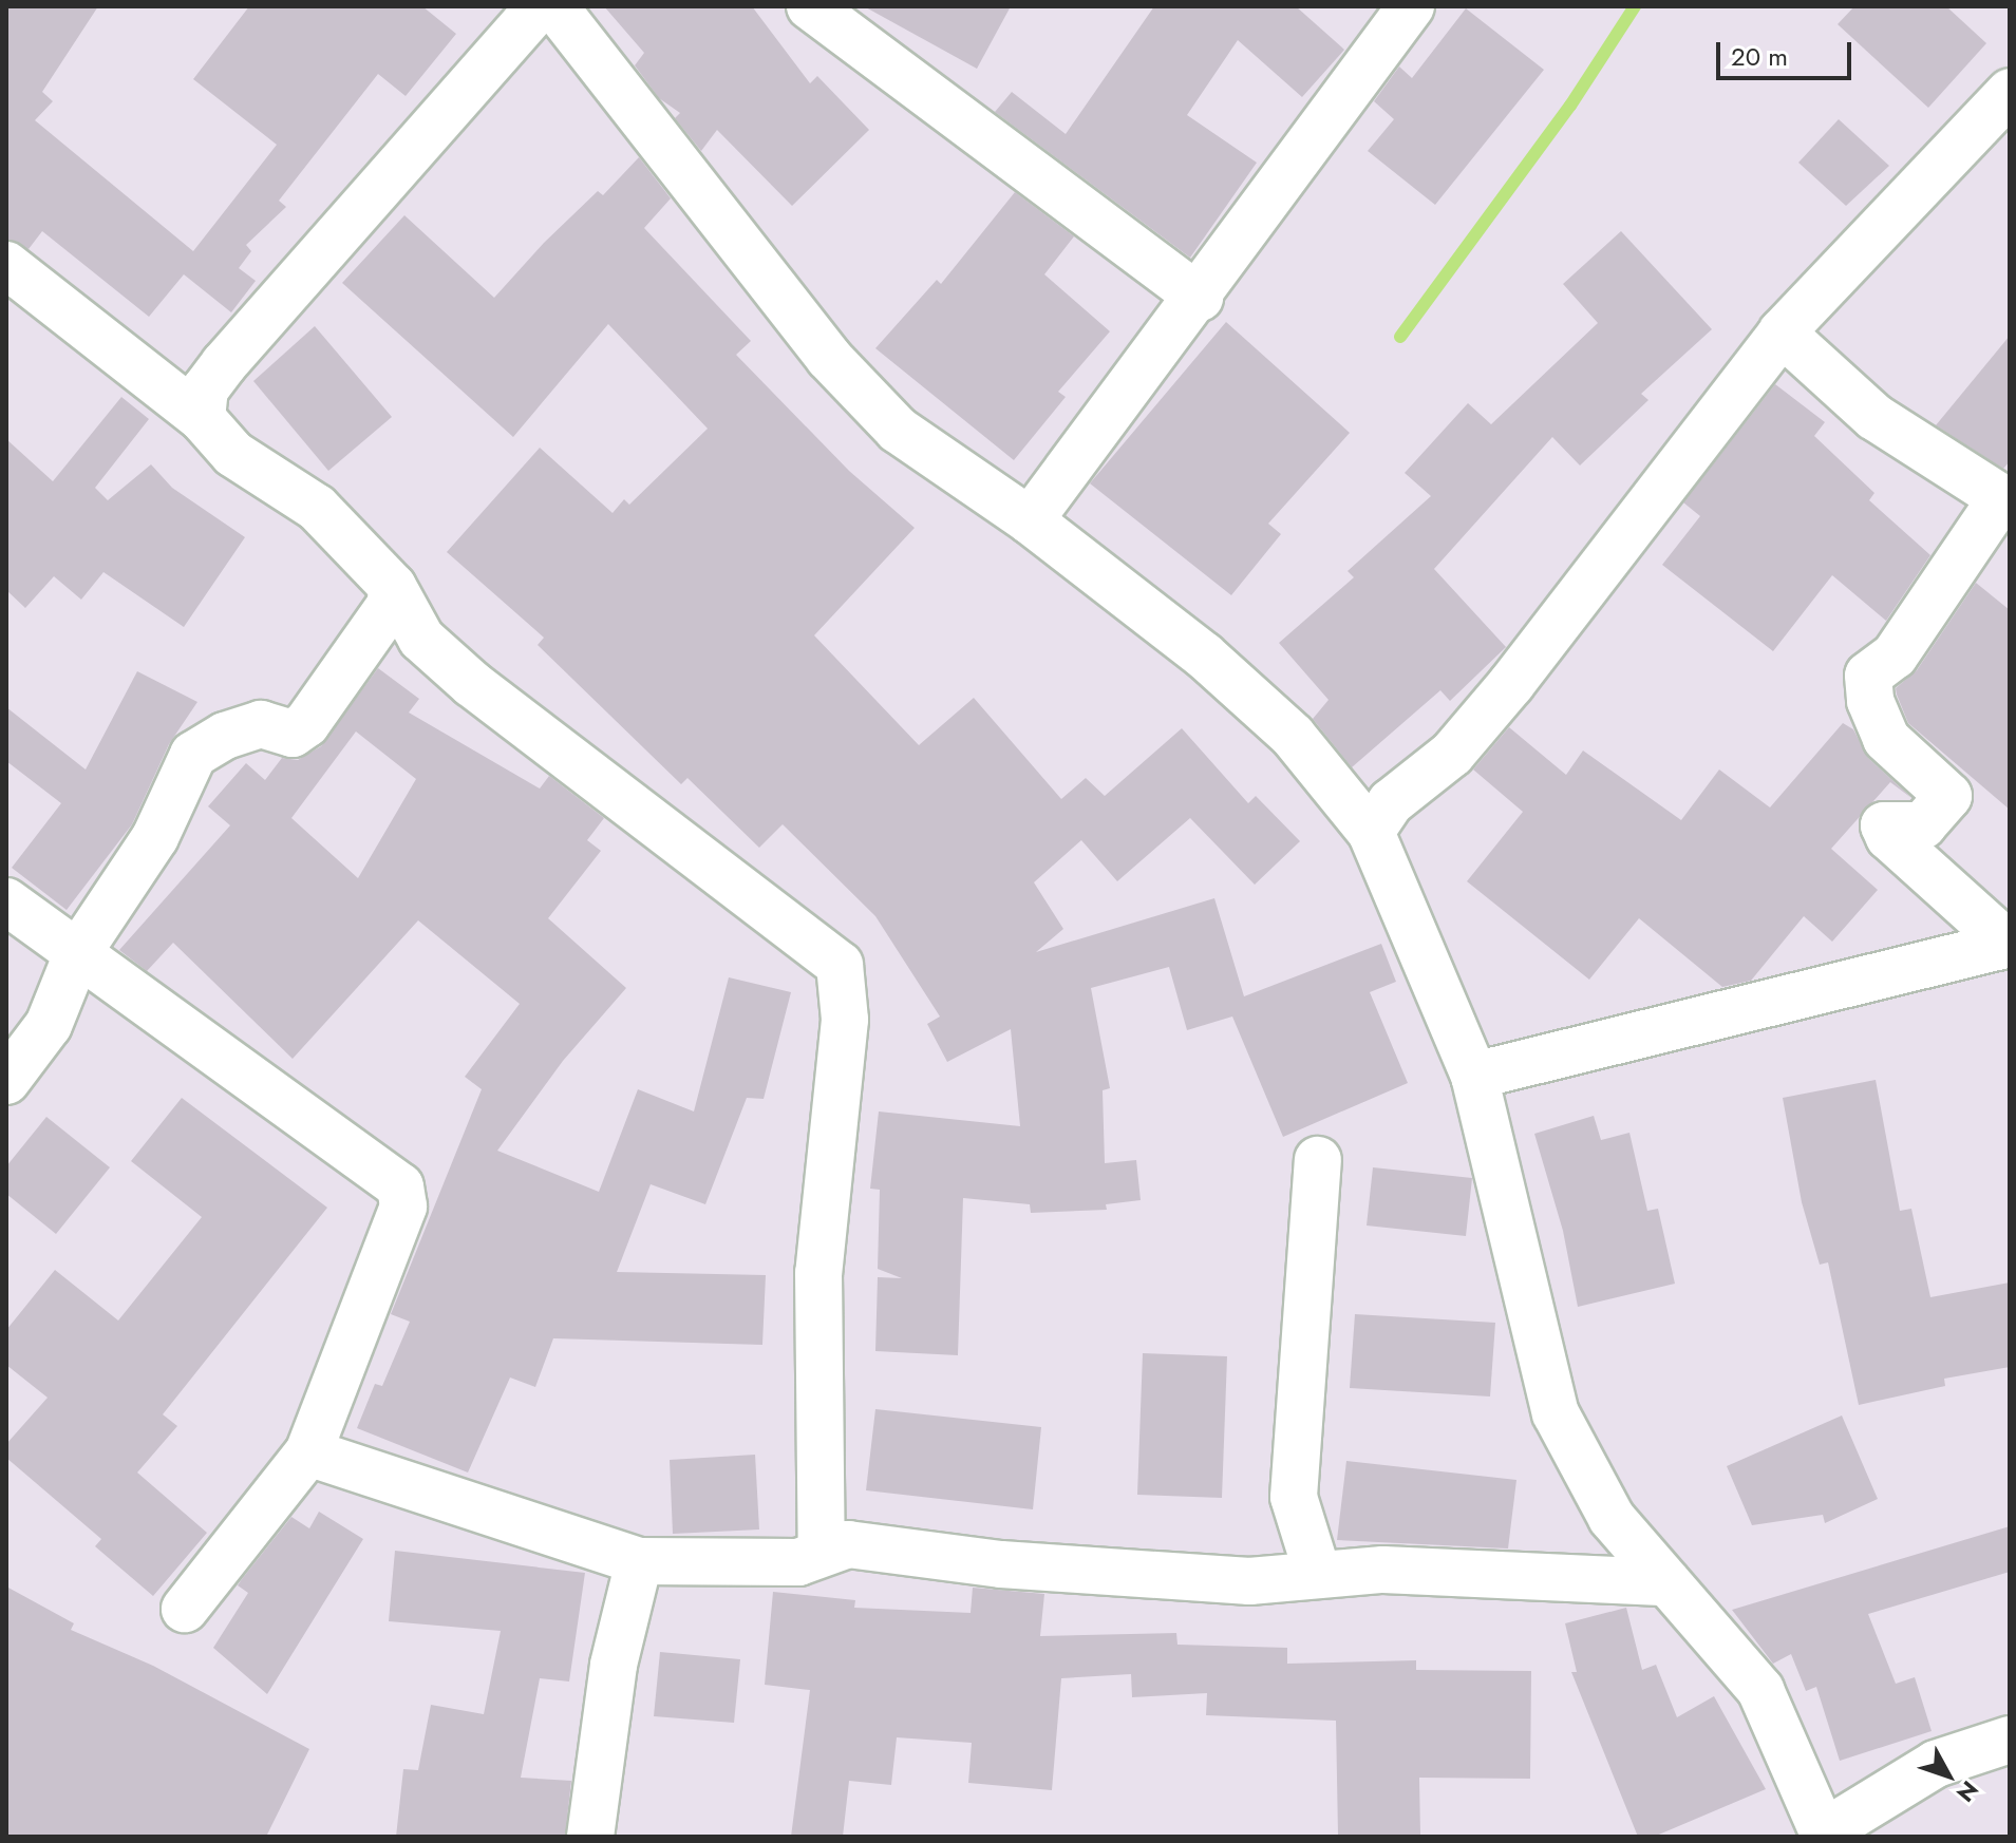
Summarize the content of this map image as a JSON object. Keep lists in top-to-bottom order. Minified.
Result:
{"scale_bar":"20 m","north":"bottom right"}
